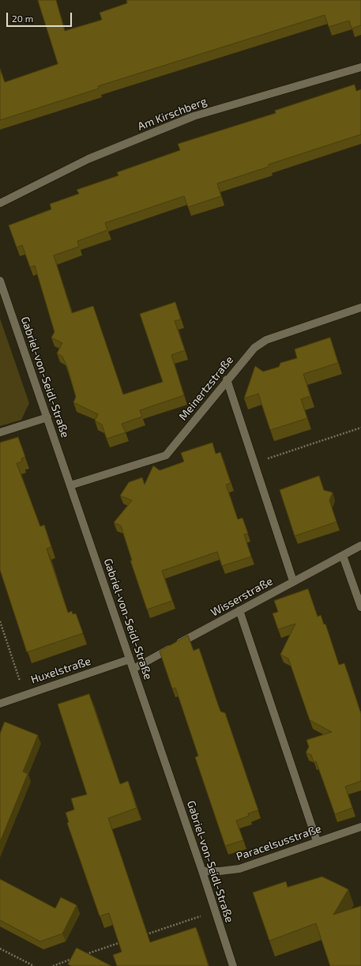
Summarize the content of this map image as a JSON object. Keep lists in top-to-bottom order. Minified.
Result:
{"streets":{"street":["Am Kirschberg","Gabriel-von-Seidl-Straße","Meinertzstraße","Wisserstraße","Huxelstraße","Paracelsusstraße"]},"crossings":[["Gabriel-von-Seidl-Straße","Meinertzstraße"],["Gabriel-von-Seidl-Straße","Wisserstraße"],["Gabriel-von-Seidl-Straße","Huxelstraße"],["Gabriel-von-Seidl-Straße","Paracelsusstraße"]],"scale_bar":"20 m"}
